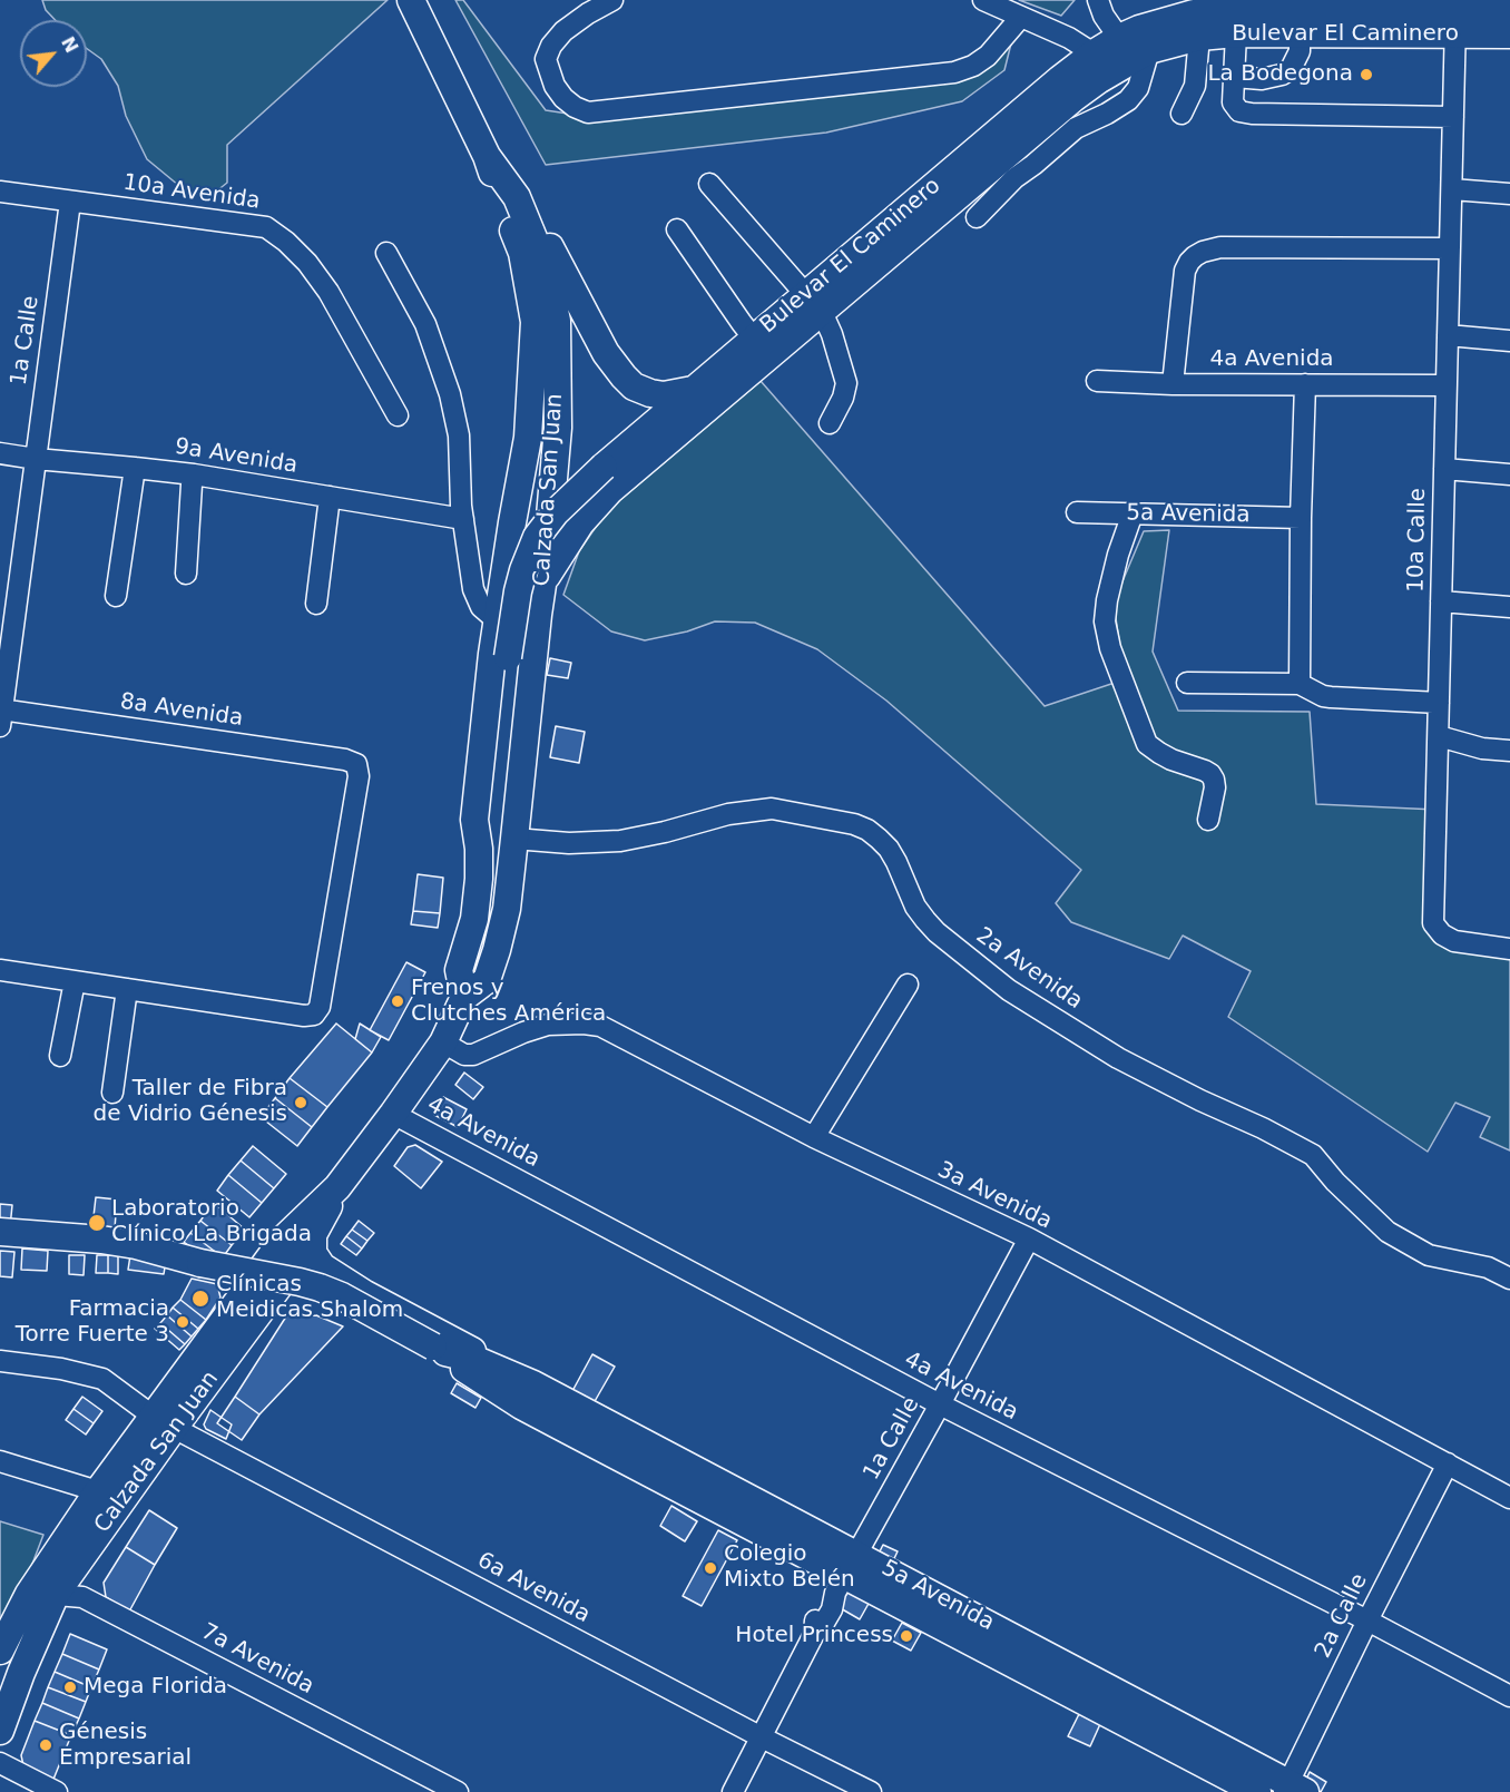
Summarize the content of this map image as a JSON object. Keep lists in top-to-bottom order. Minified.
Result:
{"streets":{"main road":["Bulevar El Caminero","Calzada San Juan","5a Avenida"],"street":["10a Avenida","1a Calle","4a Avenida","9a Avenida","10a Calle","8a Avenida","2a Avenida","3a Avenida","6a Avenida","2a Calle","7a Avenida"]},"crossings":[["Bulevar El Caminero","Calzada San Juan"],["10a Avenida","1a Calle"],["1a Calle","4a Avenida"],["1a Calle","9a Avenida"],["1a Calle","5a Avenida"],["1a Calle","8a Avenida"],["1a Calle","3a Avenida"],["1a Calle","6a Avenida"],["4a Avenida","Calzada San Juan"],["4a Avenida","10a Calle"],["4a Avenida","2a Calle"],["Calzada San Juan","5a Avenida"],["Calzada San Juan","2a Avenida"],["Calzada San Juan","3a Avenida"],["Calzada San Juan","6a Avenida"],["Calzada San Juan","7a Avenida"],["5a Avenida","2a Calle"],["3a Avenida","2a Calle"]],"places":["La Bodegona","Frenos y Clutches América","Taller de Fibra de Vidrio Génesis","Laboratorio Clínico La Brigada","Clínicas Meidicas Shalom","Farmacia Torre Fuerte 3","Colegio Mixto Belén","Hotel Princess","Mega Florida","Génesis Empresarial"],"north":"top right"}
